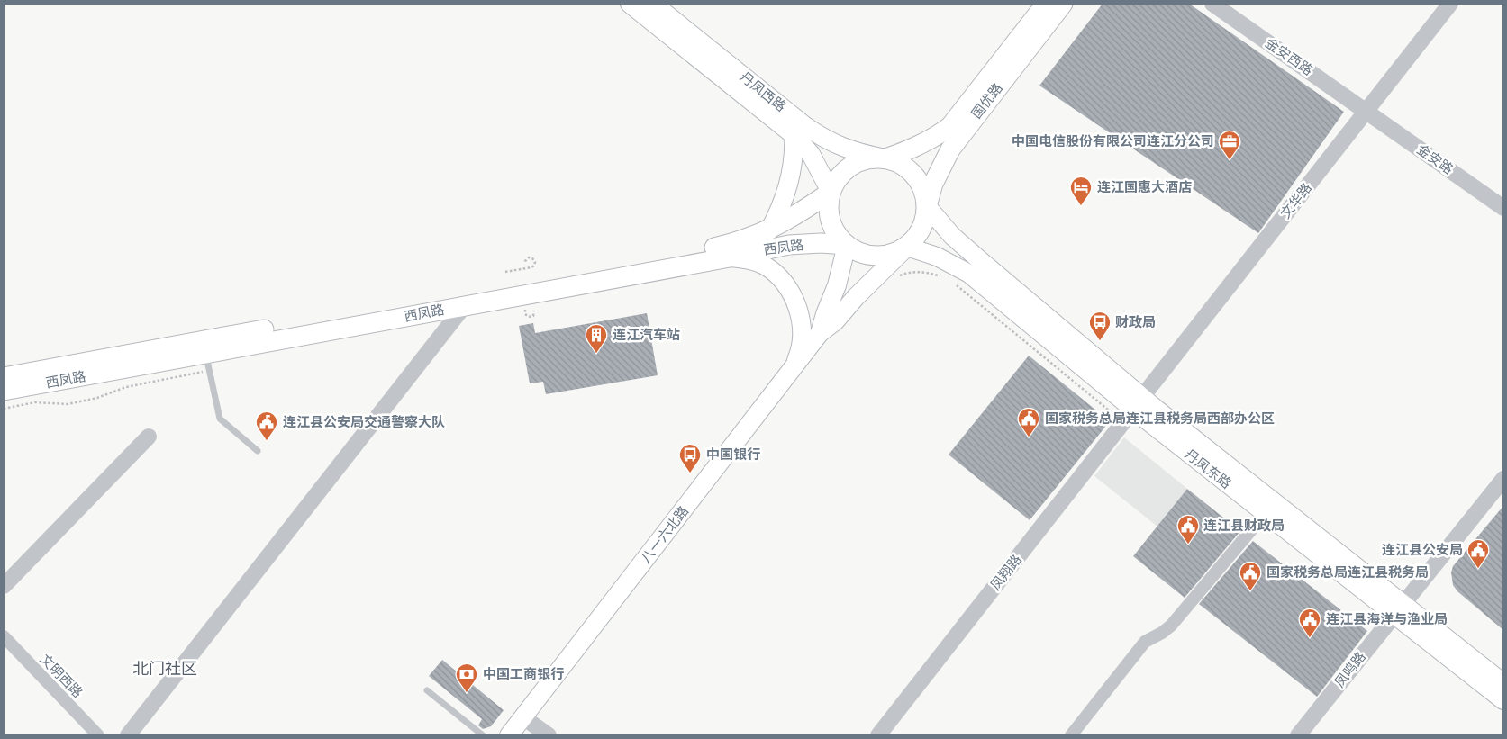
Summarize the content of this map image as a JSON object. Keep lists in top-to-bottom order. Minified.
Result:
{"streets":{"main road":["丹凤西路","国优路","西凤路","丹凤东路","八一六北路"],"street":["金安西路","金安路","文华路","凤翔路","凤鸣路","文明西路"]},"crossings":[["金安西路","金安路"],["金安西路","文华路"],["丹凤西路","国优路"],["丹凤西路","西凤路"],["丹凤西路","丹凤东路"],["丹凤西路","八一六北路"],["国优路","西凤路"],["国优路","丹凤东路"],["国优路","八一六北路"],["金安路","文华路"],["文华路","丹凤东路"],["文华路","凤翔路"],["西凤路","丹凤东路"],["西凤路","八一六北路"],["丹凤东路","八一六北路"],["丹凤东路","凤翔路"],["丹凤东路","凤鸣路"]],"districts":["北门社区"],"places":{"office":["中国电信股份有限公司连江分公司"],"hotel":["连江国惠大酒店"],"bus stop":["财政局","中国银行"],"building":["连江汽车站"],"public building":["国家税务总局连江县税务局西部办公区","连江县公安局交通警察大队","连江县财政局","连江县公安局","国家税务总局连江县税务局","连江县海洋与渔业局"],"bank":["中国工商银行"]}}
